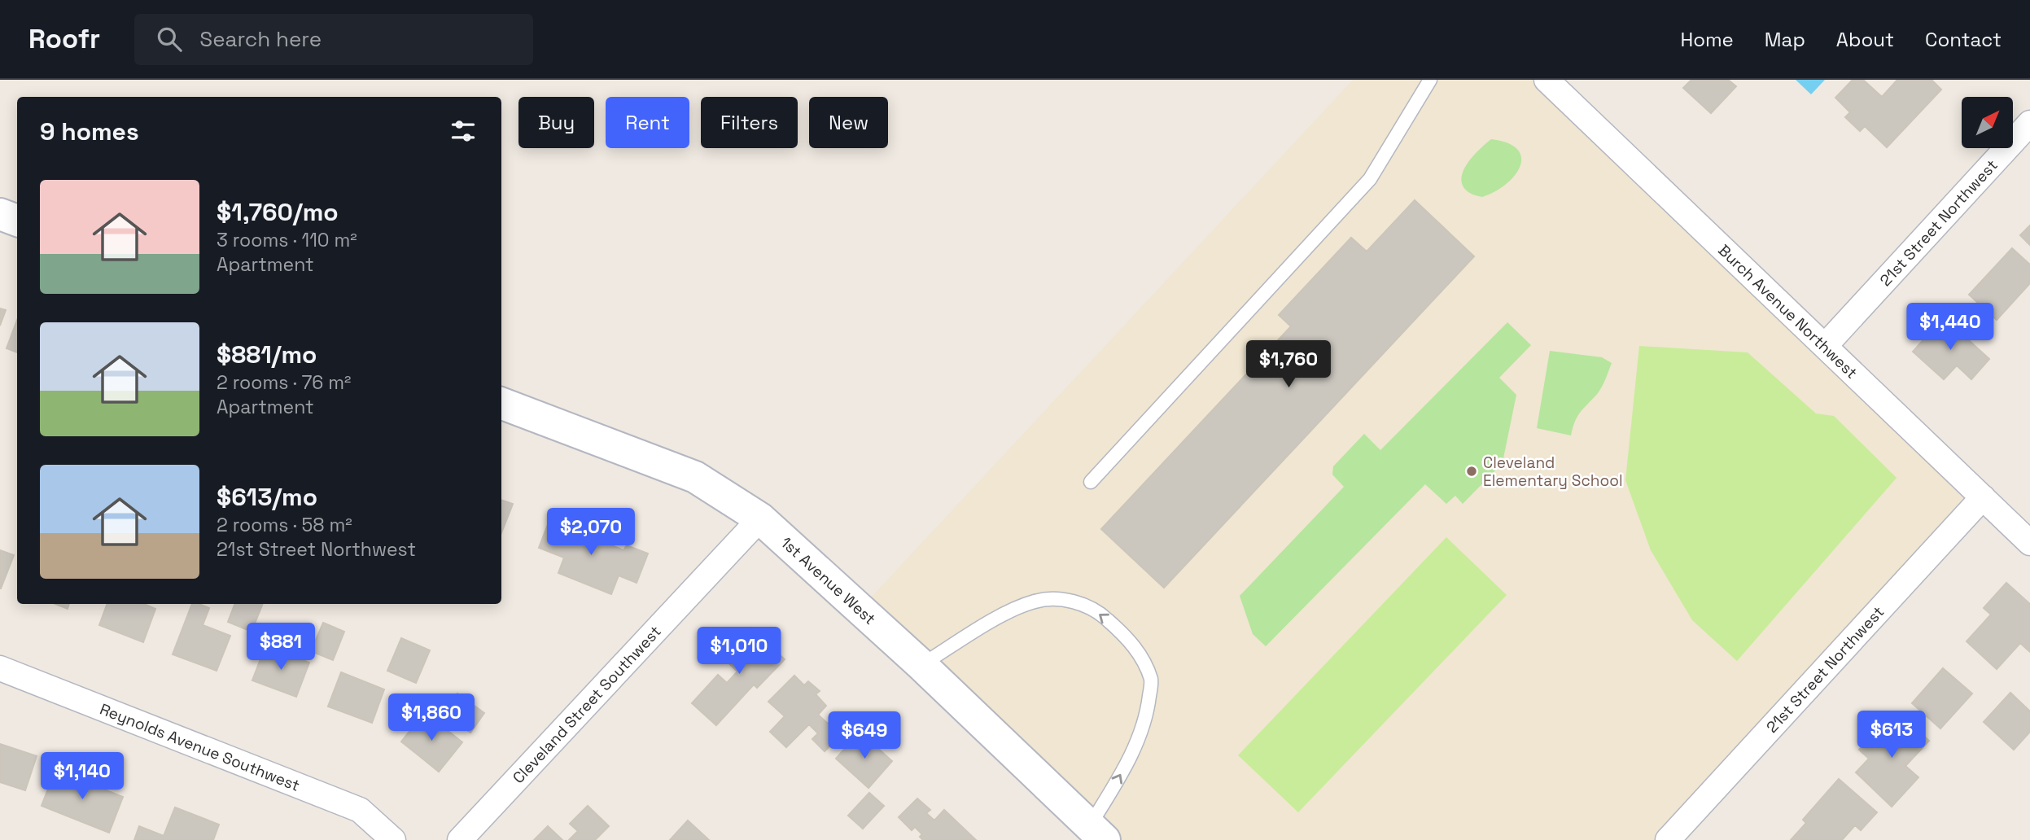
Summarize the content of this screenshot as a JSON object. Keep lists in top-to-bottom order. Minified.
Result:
{"streets":{"street":["21st Street Northwest","Burch Avenue Northwest","1st Avenue West","Cleveland Street Southwest","Reynolds Avenue Southwest"]},"crossings":[["21st Street Northwest","Burch Avenue Northwest"],["1st Avenue West","Cleveland Street Southwest"]],"places":["Cleveland Elementary School"],"north":"top right","page":{"header":"Roofr","search":"Search here","nav":["Home","Map","About","Contact"],"chip":["Buy","Rent","Filters","New"],"heading":"9 homes","list":[{"name":"$1,760/mo","note":"3 rooms · 110 m² · Apartment"},{"name":"$881/mo","note":"2 rooms · 76 m² · Apartment"},{"name":"$613/mo","note":"2 rooms · 58 m² · 21st Street Northwest"}],"price":["$1,440","$1,760","$2,070","$881","$1,010","$1,860","$613","$649","$1,140"]}}
